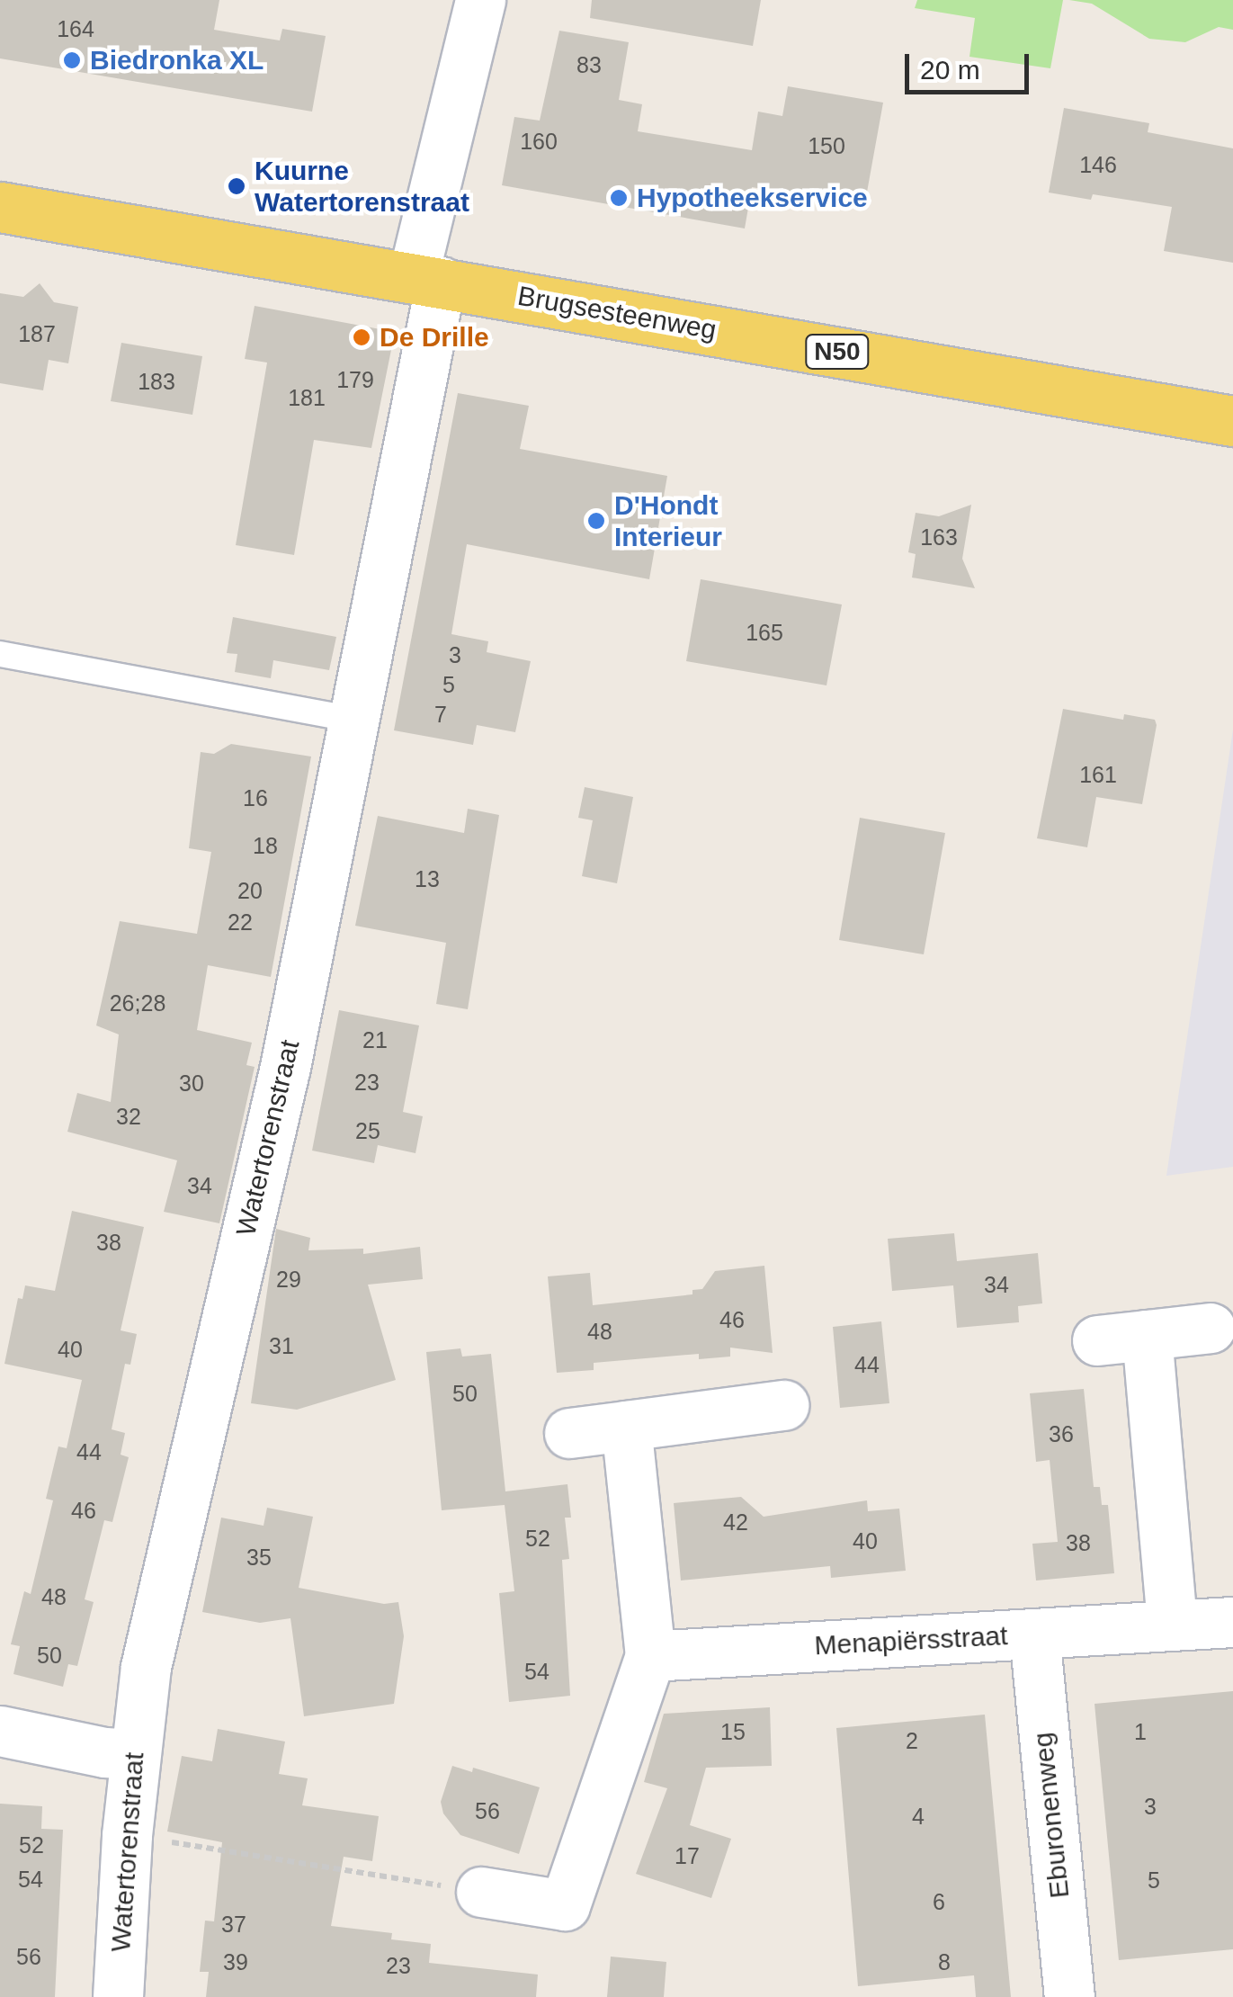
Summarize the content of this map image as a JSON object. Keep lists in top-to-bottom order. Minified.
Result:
{"streets":{"main road":["Brugsesteenweg","N50"],"street":["Watertorenstraat","Menapiërsstraat","Eburonenweg"]},"crossings":[["Brugsesteenweg","Watertorenstraat"],["Menapiërsstraat","Eburonenweg"]],"places":["Biedronka XL","Kuurne Watertorenstraat","Hypotheekservice","De Drille","D'Hondt Interieur"],"house_numbers":["164","83","160","150","146","187","179","183","181","163","165","3","5","7","161","16","18","13","20","22","26;28","21","23","30","32","25","34","38","29","34","46","48","31","40","44","50","36","44","46","42","52","40","38","35","48","50","54","15","1","2","3","56","4","52","17","54","5","6","37","56","39","8","23"],"scale_bar":"20 m"}
